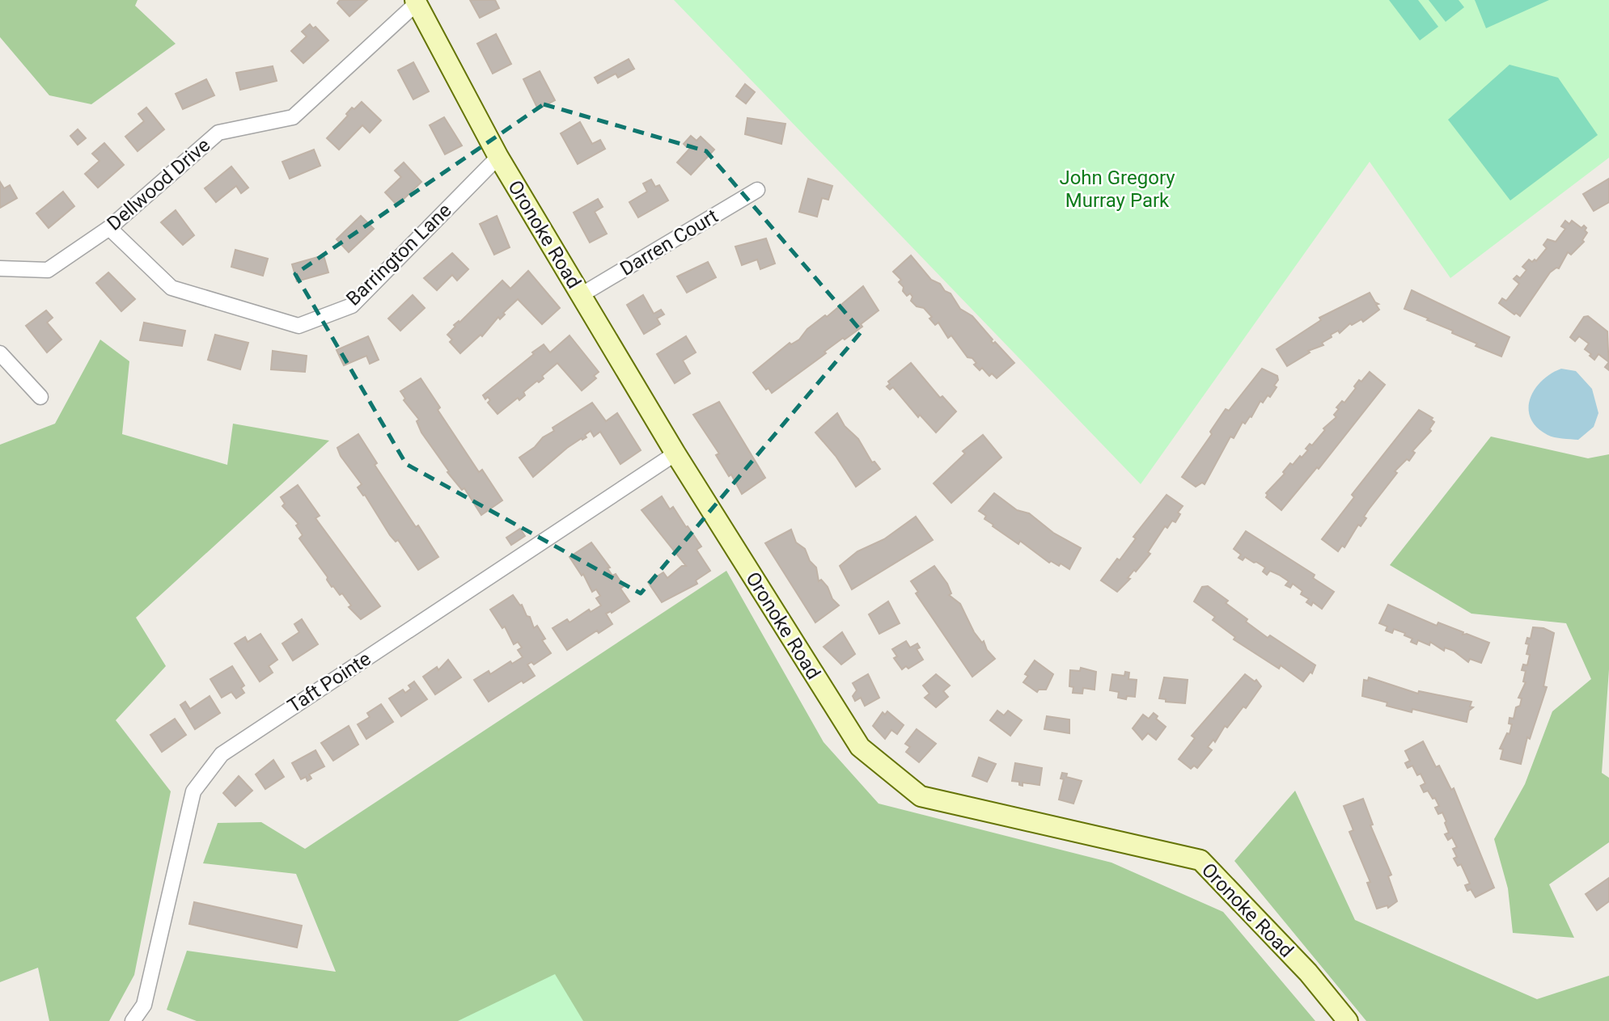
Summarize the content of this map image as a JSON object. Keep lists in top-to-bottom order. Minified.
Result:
{"streets":{"street":["Dellwood Drive","Oronoke Road","Darren Court","Barrington Lane","Taft Pointe"]},"crossings":[["Dellwood Drive","Oronoke Road"],["Dellwood Drive","Barrington Lane"],["Oronoke Road","Darren Court"],["Oronoke Road","Barrington Lane"],["Oronoke Road","Taft Pointe"]],"parks":["John Gregory Murray Park"]}
